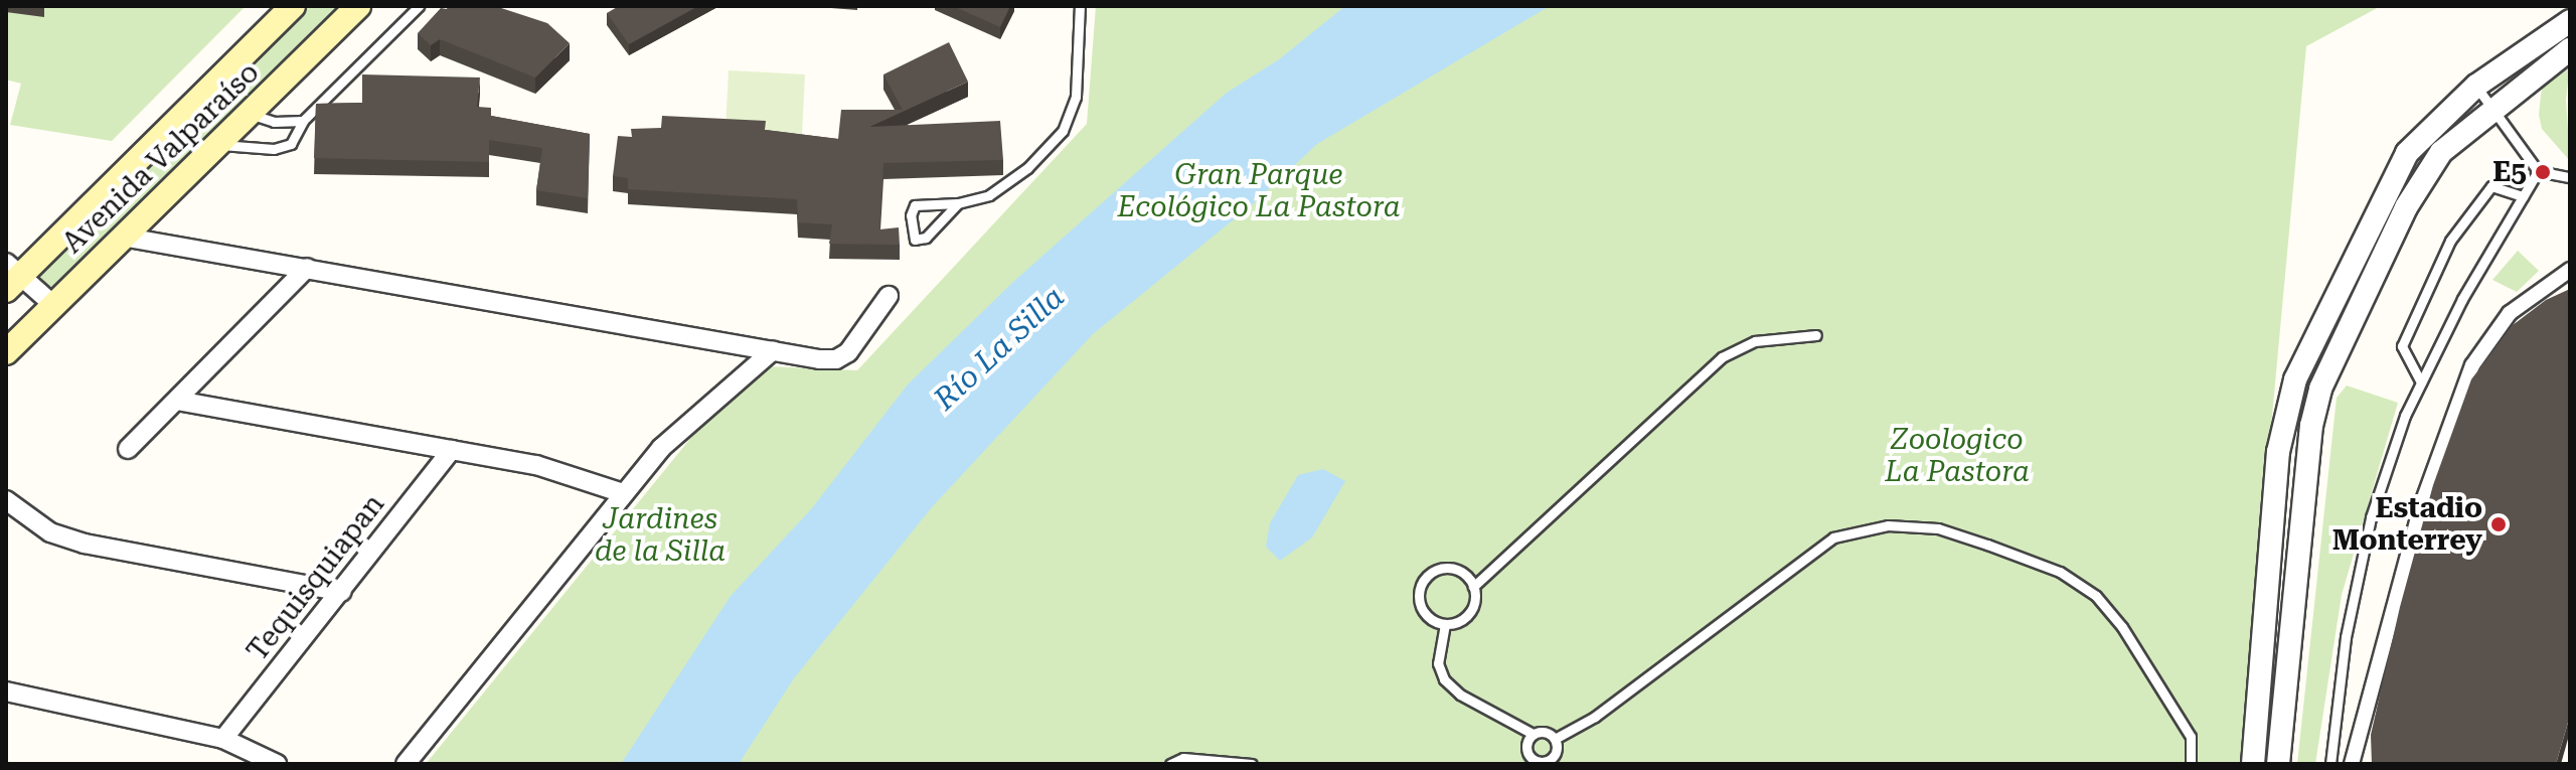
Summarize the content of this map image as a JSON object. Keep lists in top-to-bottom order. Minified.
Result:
{"streets":{"main road":["Avenida Valparaíso"],"street":["Tequisquiapan"]},"water":["Río La Silla"],"parks":["Gran Parque Ecológico La Pastora","Zoologico La Pastora","Jardines de la Silla"],"places":["E5","Estadio Monterrey"]}
